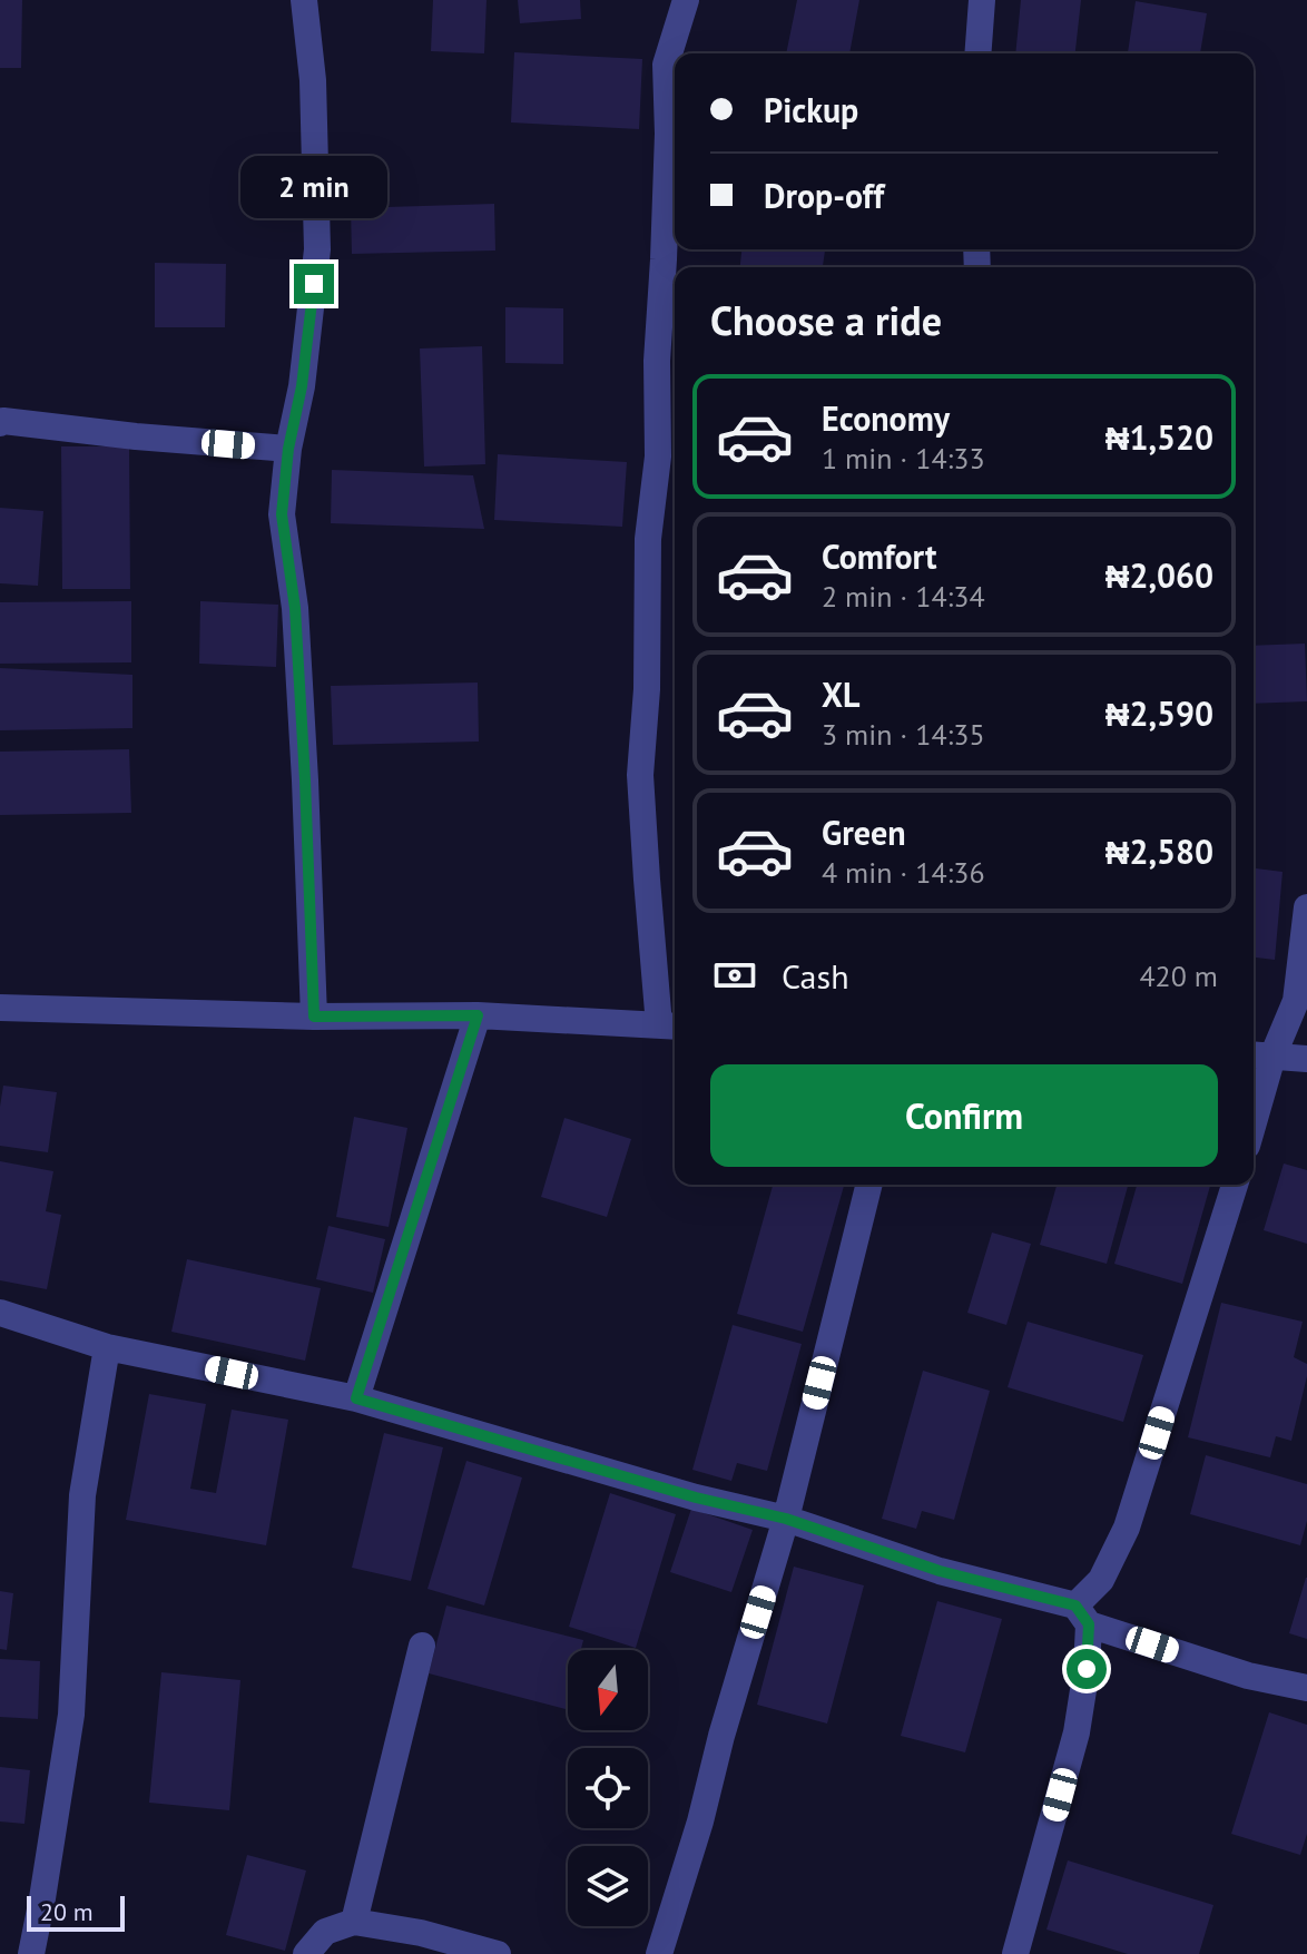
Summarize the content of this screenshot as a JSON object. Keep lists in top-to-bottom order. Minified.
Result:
{"scale_bar":"20 m","north":"bottom","page":{"banner":["Pickup","Drop-off"],"bubble":"2 min","heading":"Choose a ride","list":[{"name":"Economy","note":"1 min · 14:33","value":"₦1,520"},{"name":"Comfort","note":"2 min · 14:34","value":"₦2,060"},{"name":"XL","note":"3 min · 14:35","value":"₦2,590"},{"name":"Green","note":"4 min · 14:36","value":"₦2,580"}],"pay":["Cash","420 m"],"buttons":"Confirm","scale":"20 m"}}
